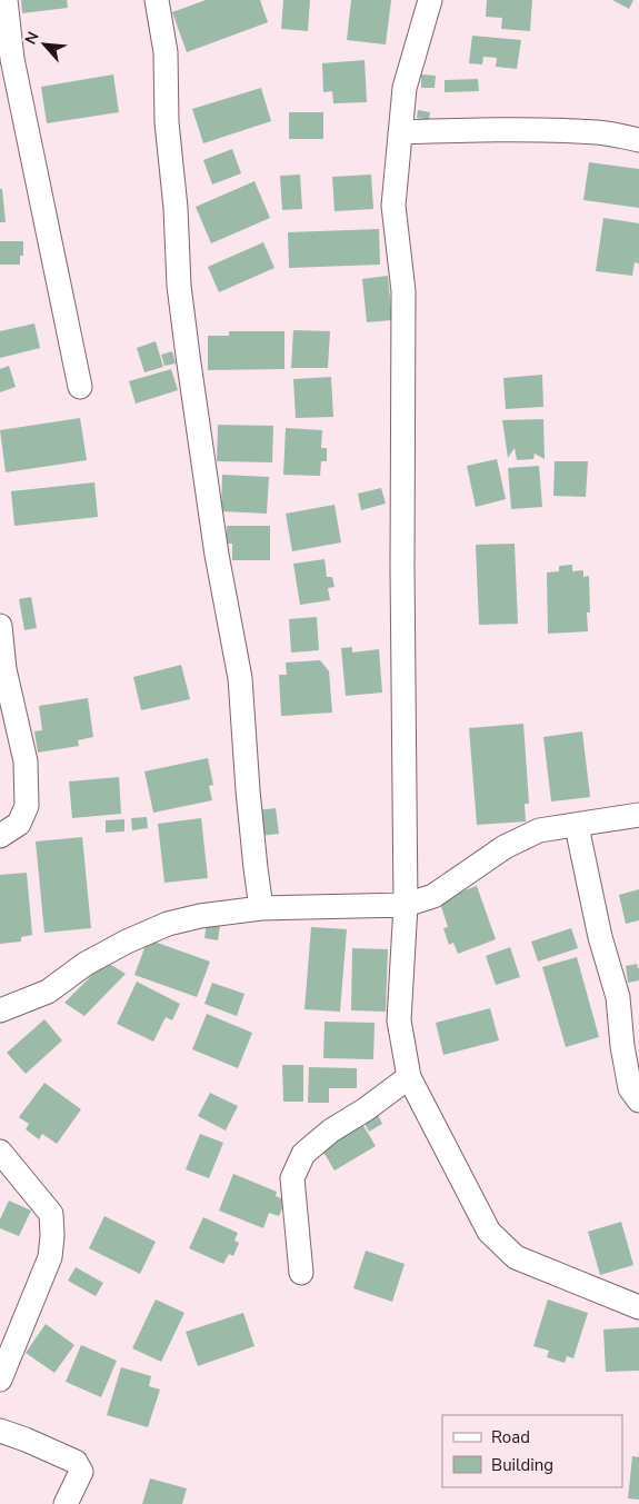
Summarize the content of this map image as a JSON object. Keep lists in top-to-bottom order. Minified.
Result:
{"legend":["Road","Building"],"north":"top left"}
